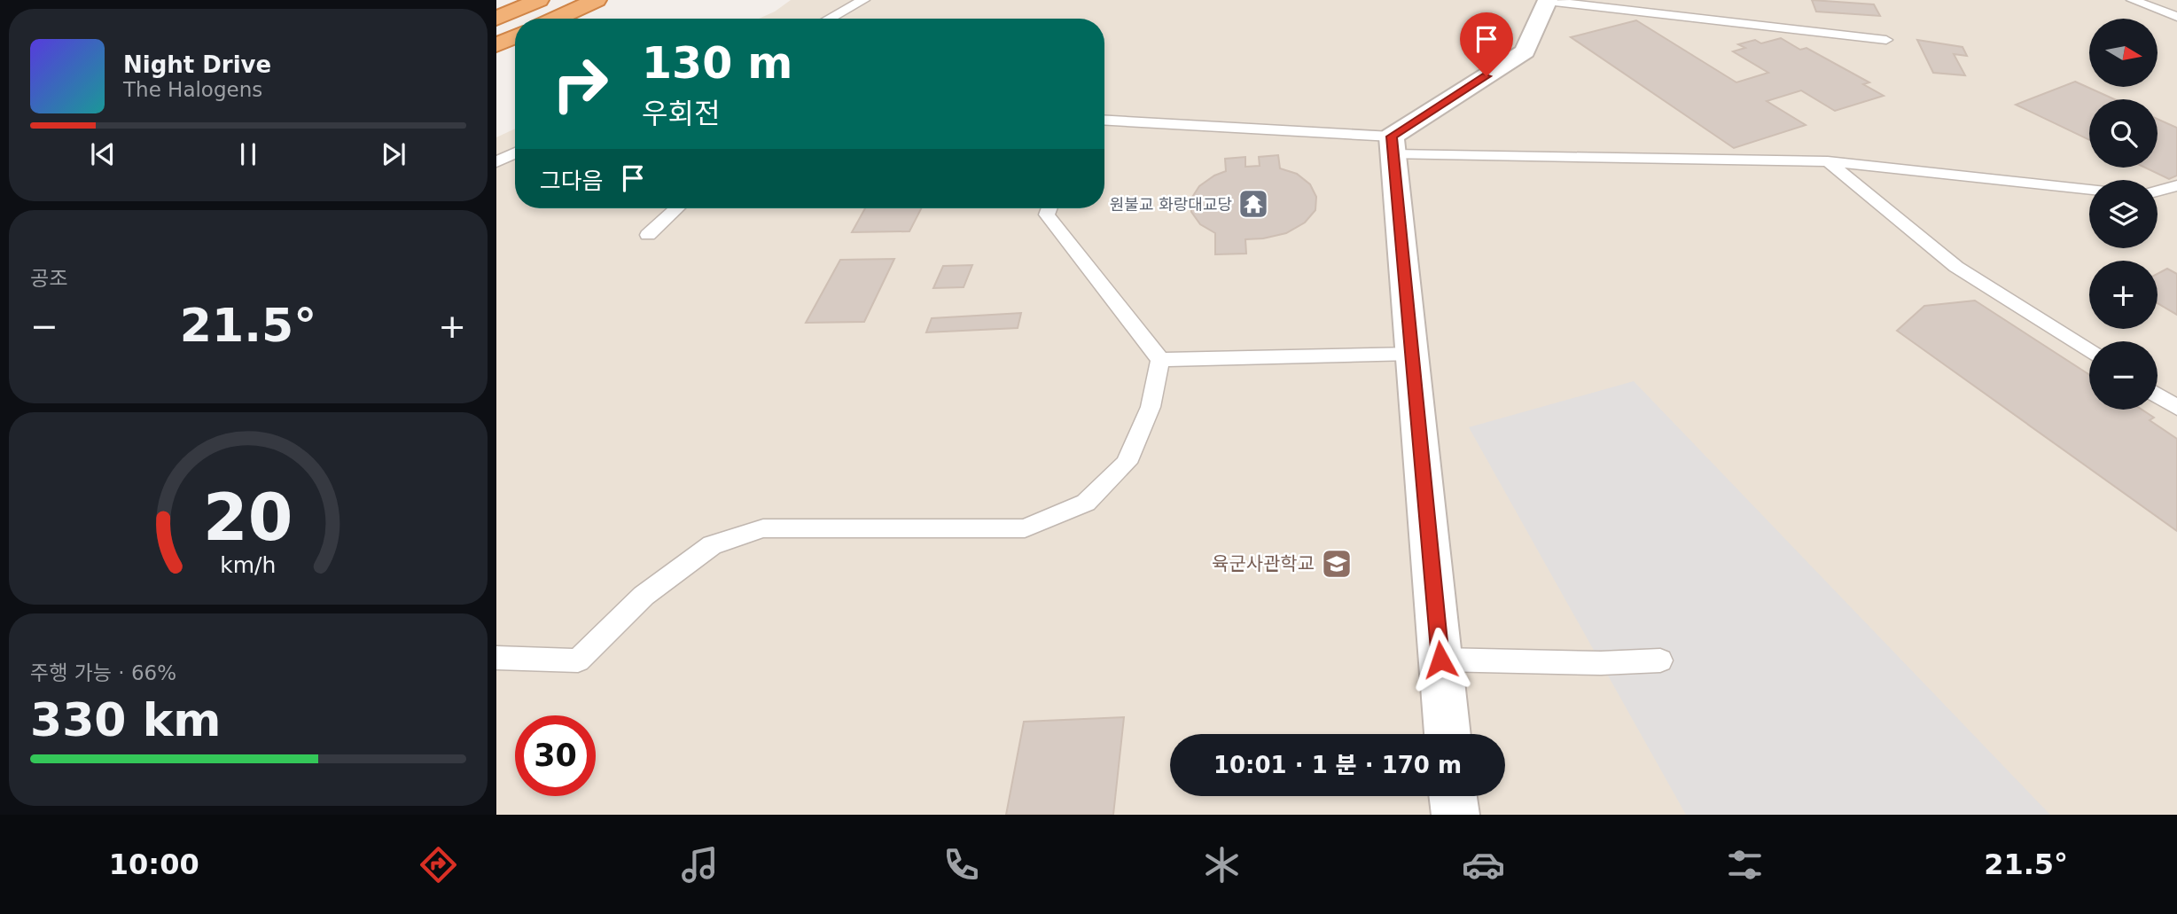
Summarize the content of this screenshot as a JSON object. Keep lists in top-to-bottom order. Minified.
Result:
{"places":{"temple":["원불교 화랑대교당"],"school or university":["육군사관학교"]},"north":"right","page":{"map_buttons":["+","−"],"turn":["130 m","우회전"],"song":["Night Drive","The Halogens"],"then":"그다음","tile":["공조",["주행 가능 · 66%","330 km"]],"heat":["−","21.5°","+"],"limit":"30","trip":"10:01 · 1 분 · 170 m","tabs":["10:00","21.5°"],"gauge":["20","km/h"]}}
